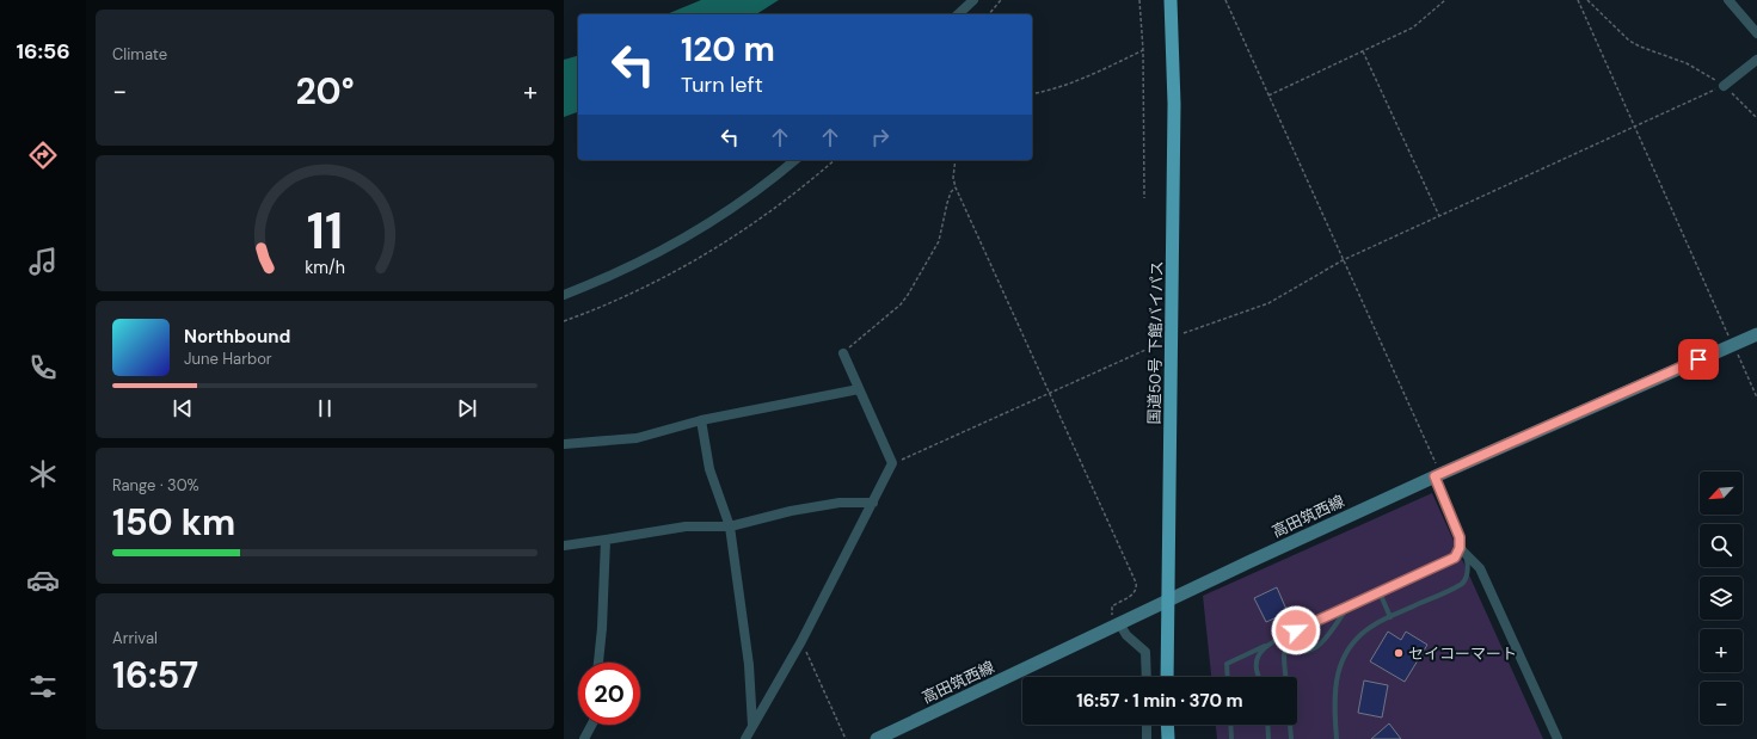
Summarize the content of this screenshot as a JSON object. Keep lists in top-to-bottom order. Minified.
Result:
{"streets":{"highway":["国道50号 下館バイパス"],"main road":["高田筑西線"]},"crossings":[["国道50号 下館バイパス","高田筑西線"]],"places":["セイコーマート"],"north":"bottom left","page":{"tabs":"16:56","tile":["Climate",["Range · 30%","150 km"],["Arrival","16:57"]],"turn":["120 m","Turn left"],"heat":["−","20°","+"],"song":["Northbound","June Harbor"],"map_buttons":["+","−"],"limit":"20","trip":"16:57 · 1 min · 370 m","gauge":["11","km/h"]}}
